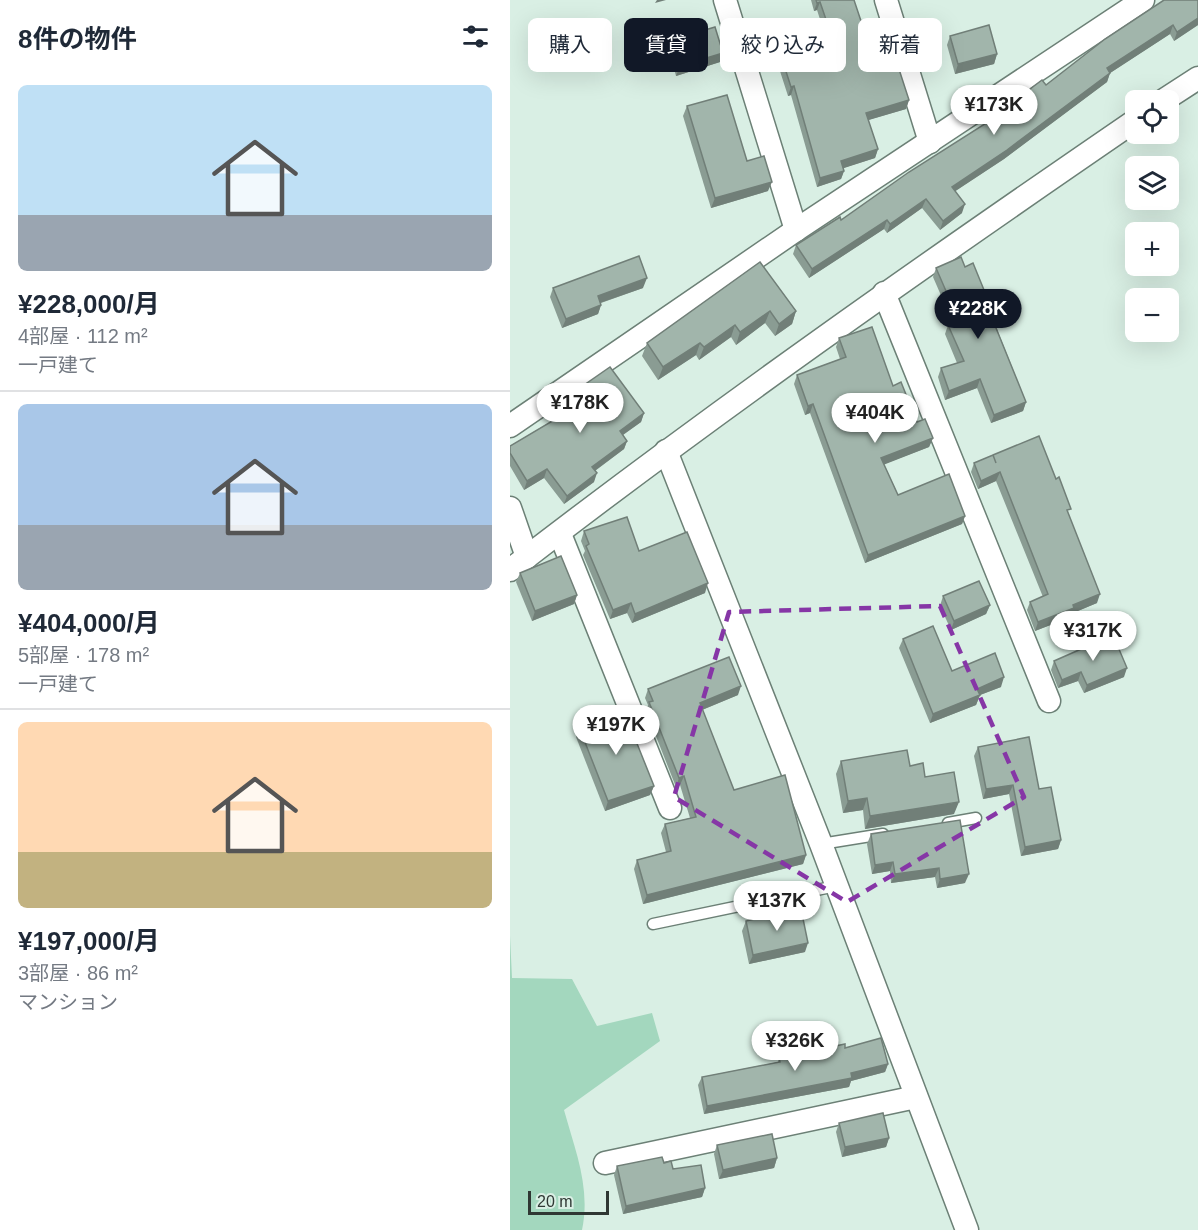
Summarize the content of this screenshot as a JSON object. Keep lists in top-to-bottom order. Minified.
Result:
{"scale_bar":"20 m","page":{"heading":"8件の物件","chip":["購入","賃貸","絞り込み","新着"],"list":[{"name":"¥228,000/月","note":"4部屋 · 112 m² · 一戸建て"},{"name":"¥404,000/月","note":"5部屋 · 178 m² · 一戸建て"},{"name":"¥197,000/月","note":"3部屋 · 86 m² · マンション"}],"price":["¥173K","¥228K","¥178K","¥404K","¥317K","¥197K","¥137K","¥326K"],"map_buttons":["+","−"],"scale":"20 m"}}
